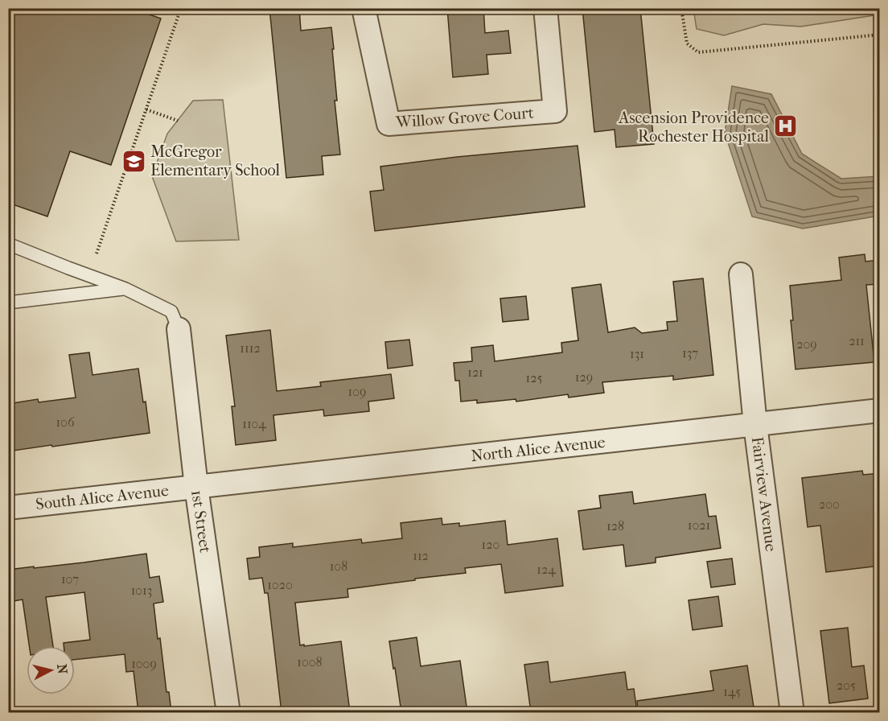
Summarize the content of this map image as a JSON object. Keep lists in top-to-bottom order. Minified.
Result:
{"streets":{"street":["Willow Grove Court","North Alice Avenue","Fairview Avenue","South Alice Avenue","1st Street"]},"crossings":[["North Alice Avenue","Fairview Avenue"],["North Alice Avenue","South Alice Avenue"],["North Alice Avenue","1st Street"],["South Alice Avenue","1st Street"]],"places":{"hospital":["Ascension Providence Rochester Hospital"],"school or university":["McGregor Elementary School"]},"house_numbers":["211","209","1112","137","131","121","129","125","109","106","1104","200","1021","128","120","112","108","124","107","1020","1013","1008","1009","205","145"],"north":"right"}
